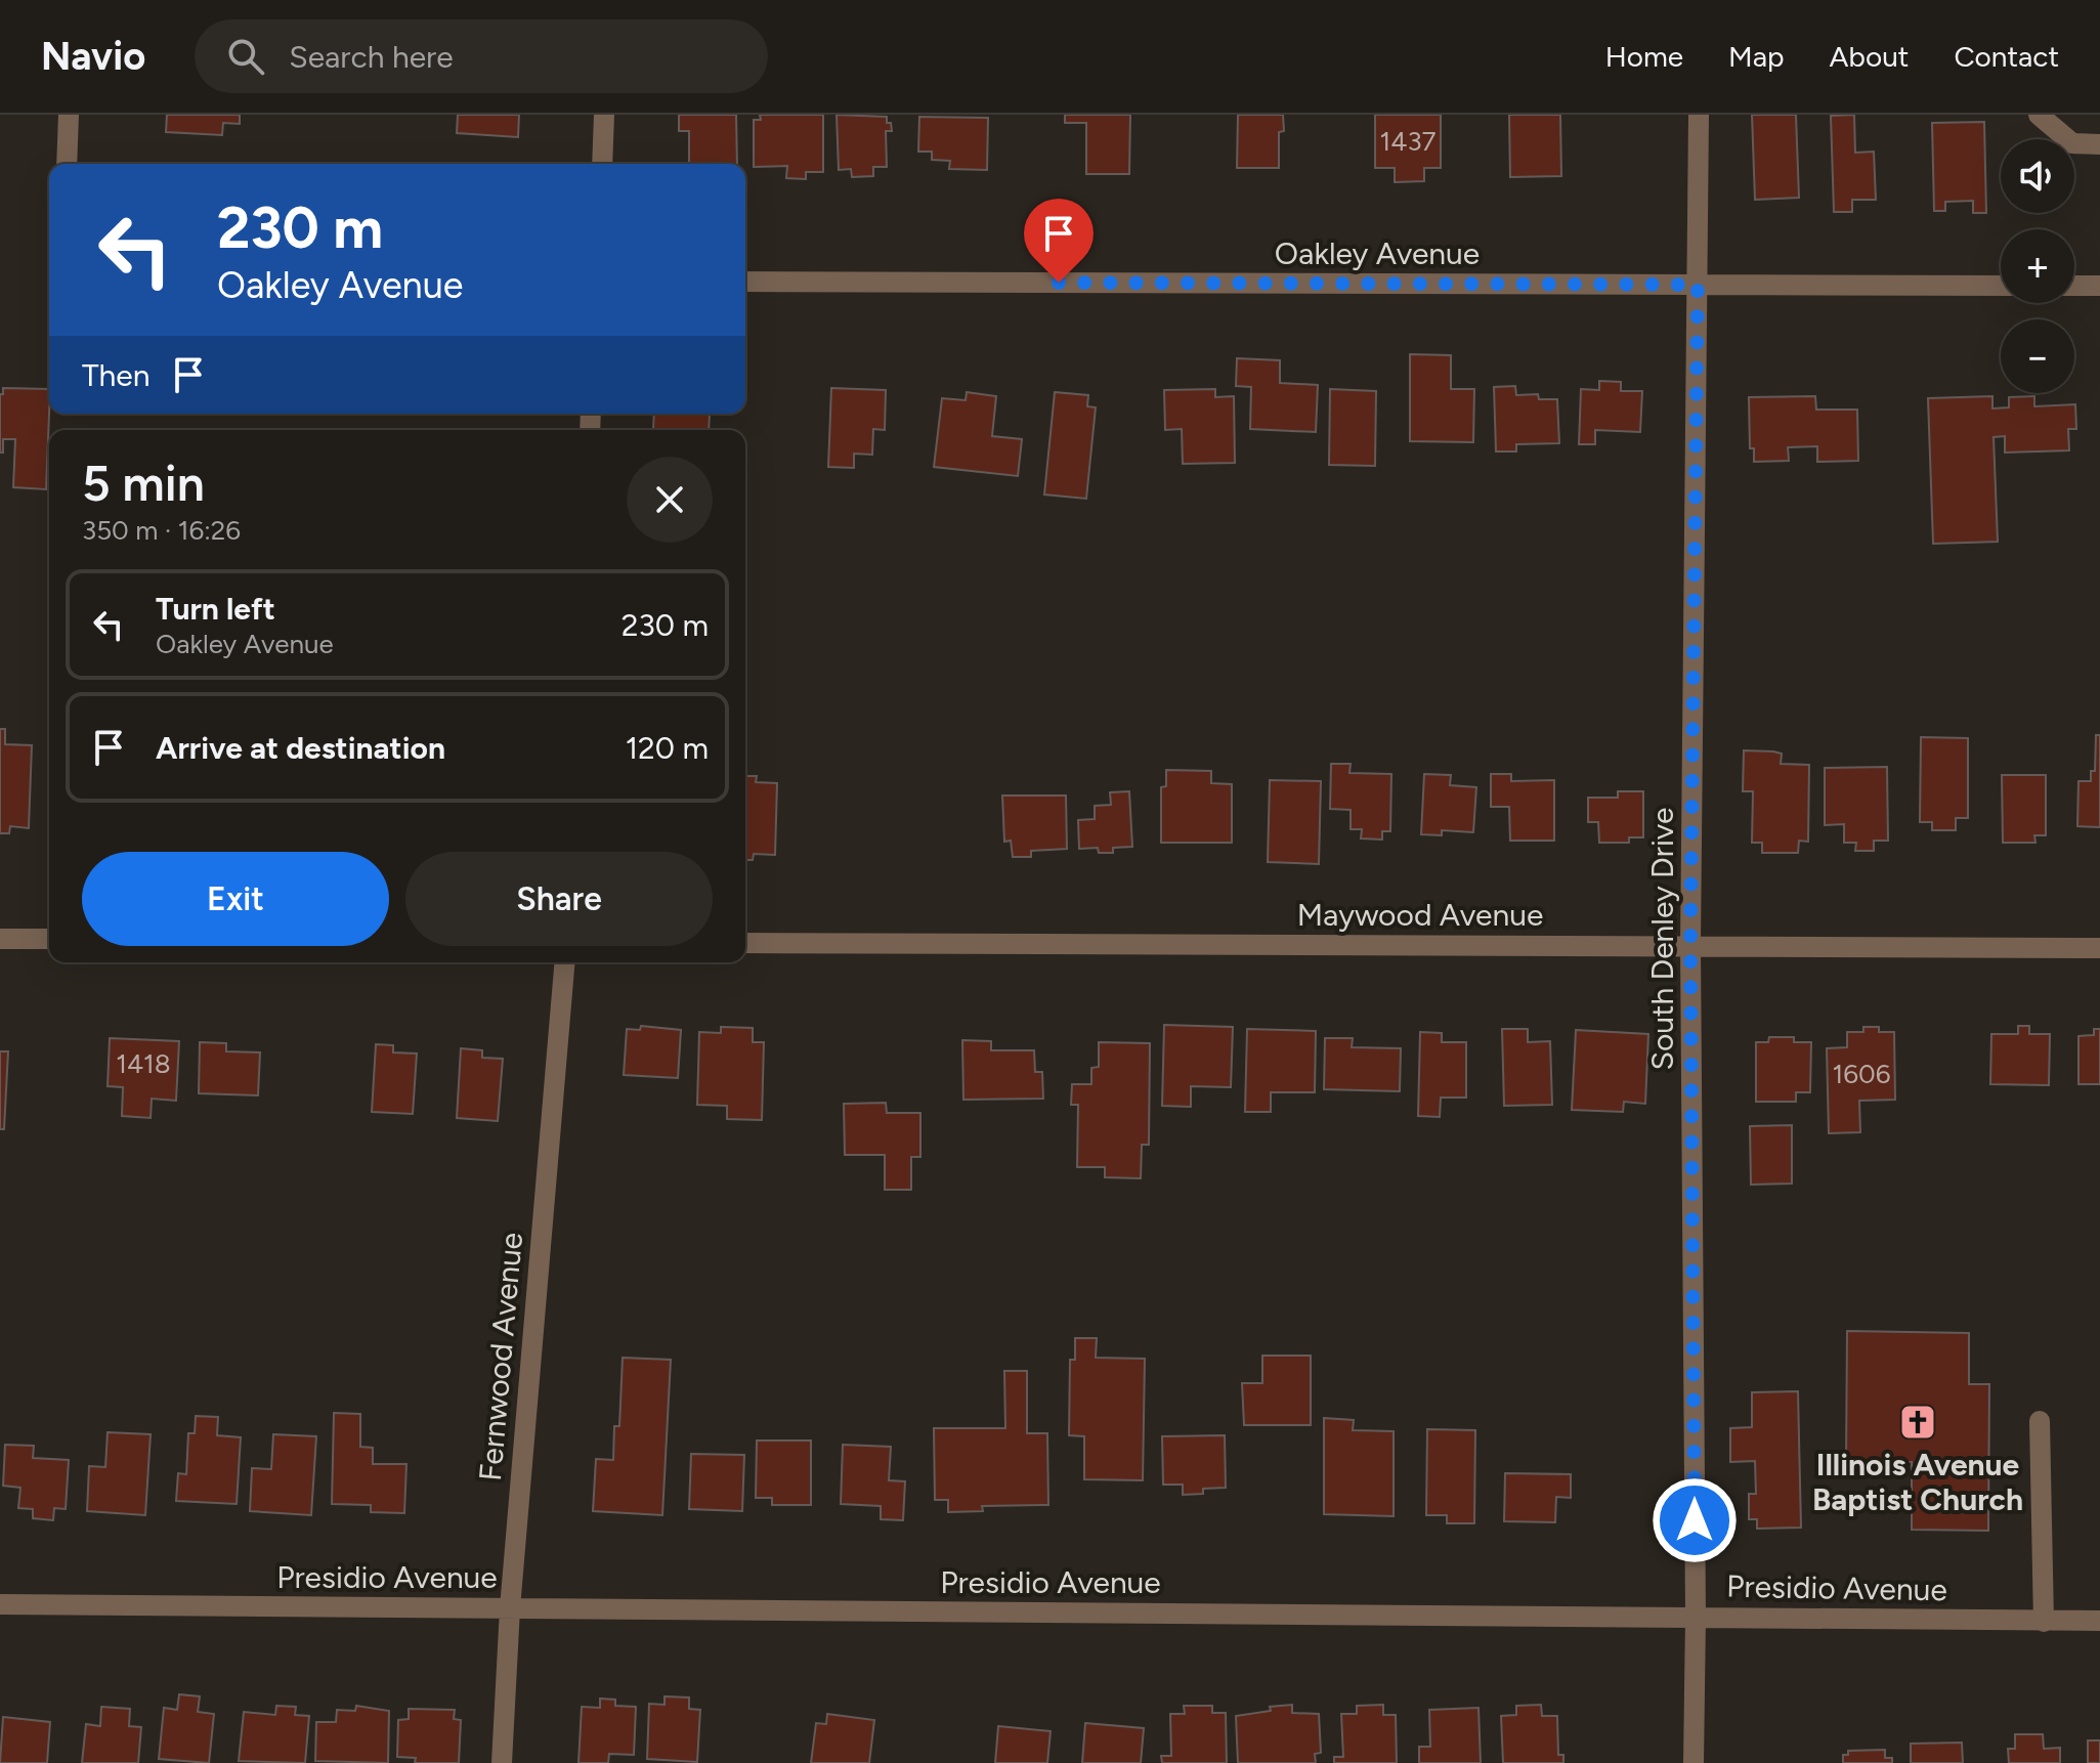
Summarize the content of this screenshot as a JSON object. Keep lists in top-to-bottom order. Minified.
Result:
{"streets":{"street":["Oakley Avenue","Maywood Avenue","South Denley Drive","Fernwood Avenue","Presidio Avenue"]},"crossings":[["Oakley Avenue","South Denley Drive"],["Maywood Avenue","South Denley Drive"],["South Denley Drive","Presidio Avenue"],["Fernwood Avenue","Presidio Avenue"]],"places":{"church":["Illinois Avenue Baptist Church"]},"house_numbers":["1437","1418","1606"],"page":{"header":"Navio","search":"Search here","nav":["Home","Map","About","Contact"],"map_buttons":["+","−"],"turn":["230 m","Oakley Avenue"],"then":"Then","heading":["5 min","350 m · 16:26"],"list":[{"name":"Turn left","note":"Oakley Avenue","value":"230 m"},{"name":"Arrive at destination","value":"120 m"}],"buttons":["Exit","Share"]}}
